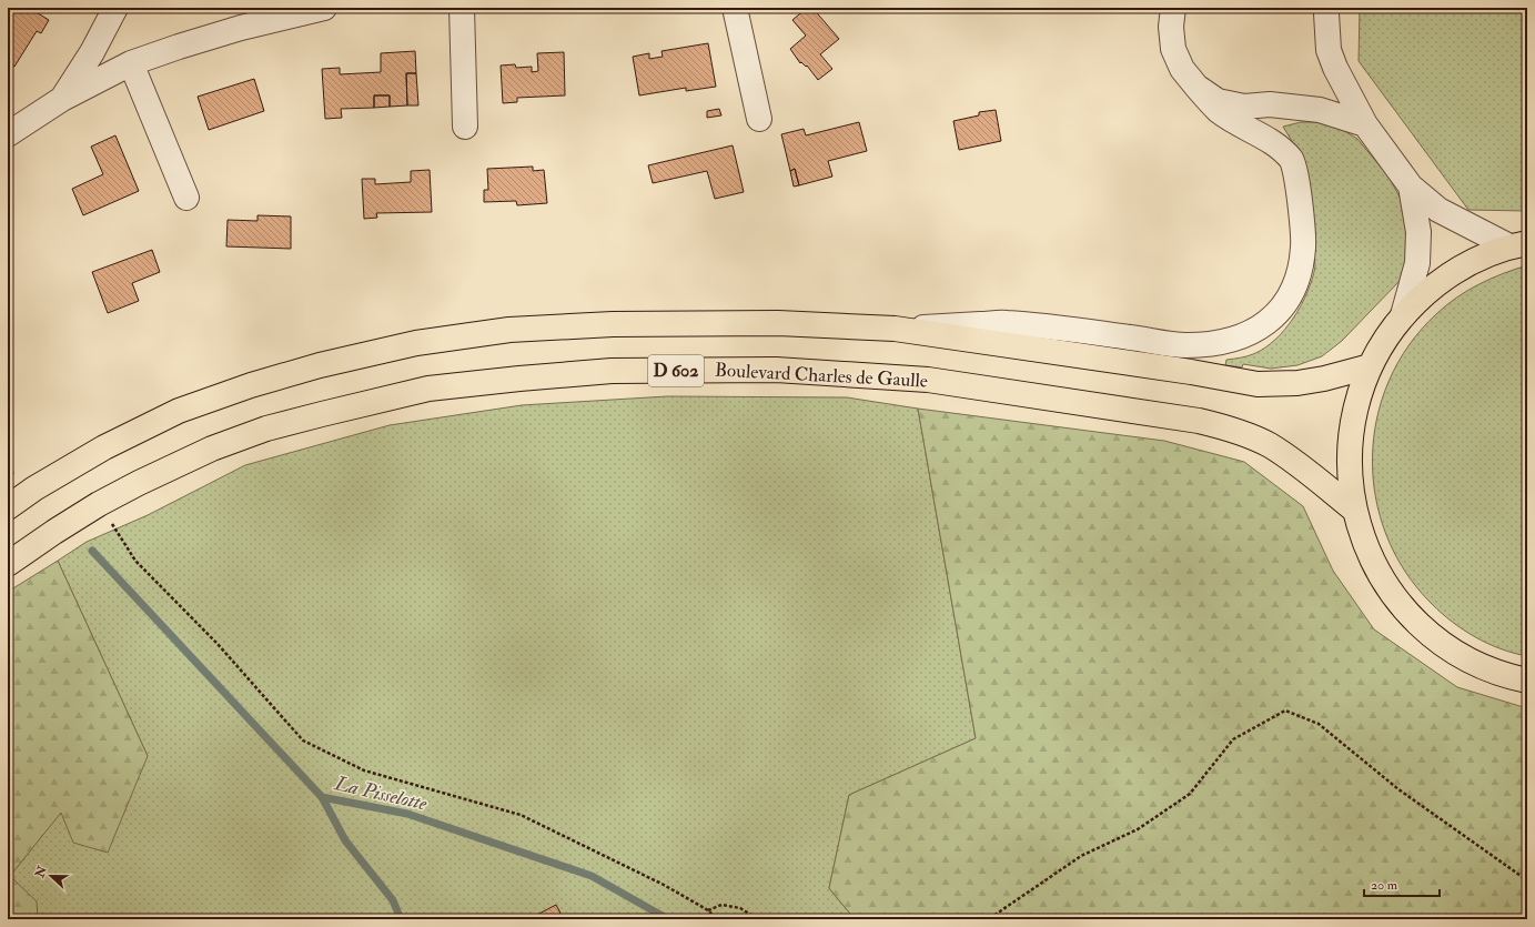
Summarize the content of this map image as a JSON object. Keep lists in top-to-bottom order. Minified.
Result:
{"streets":{"main road":["D 602","Boulevard Charles de Gaulle"]},"water":["La Pisselotte"],"scale_bar":"20 m","north":"left"}
